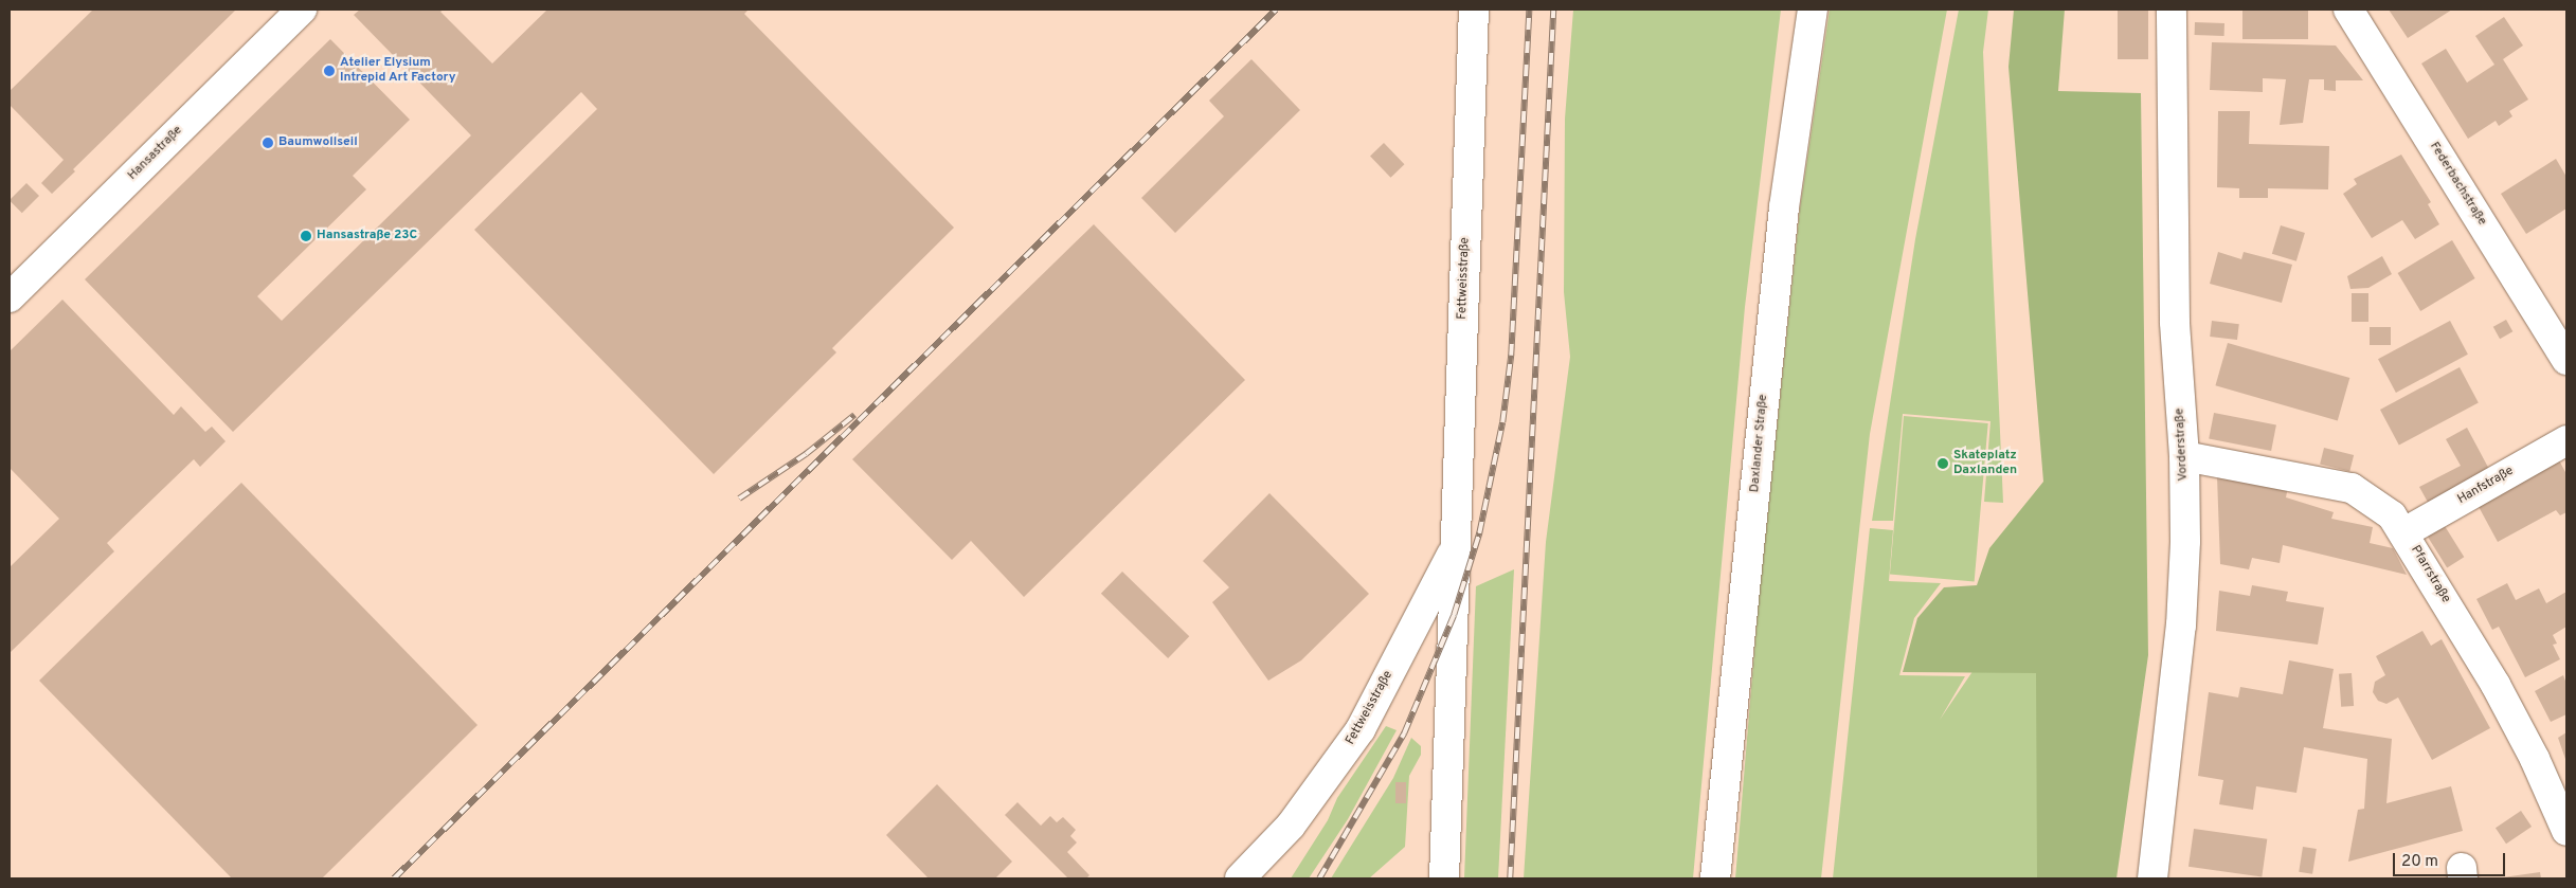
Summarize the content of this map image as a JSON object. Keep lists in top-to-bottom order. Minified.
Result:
{"streets":{"street":["Hansastraße","Federbachstraße","Fettweisstraße","Daxlander Straße","Vorderstraße","Hanfstraße","Pfarrstraße"]},"crossings":[["Vorderstraße","Pfarrstraße"],["Hanfstraße","Pfarrstraße"]],"places":["Atelier Elysium Intrepid Art Factory","Baumwollseil","Hansastraße 23C","Skateplatz Daxlanden"],"scale_bar":"20 m"}
